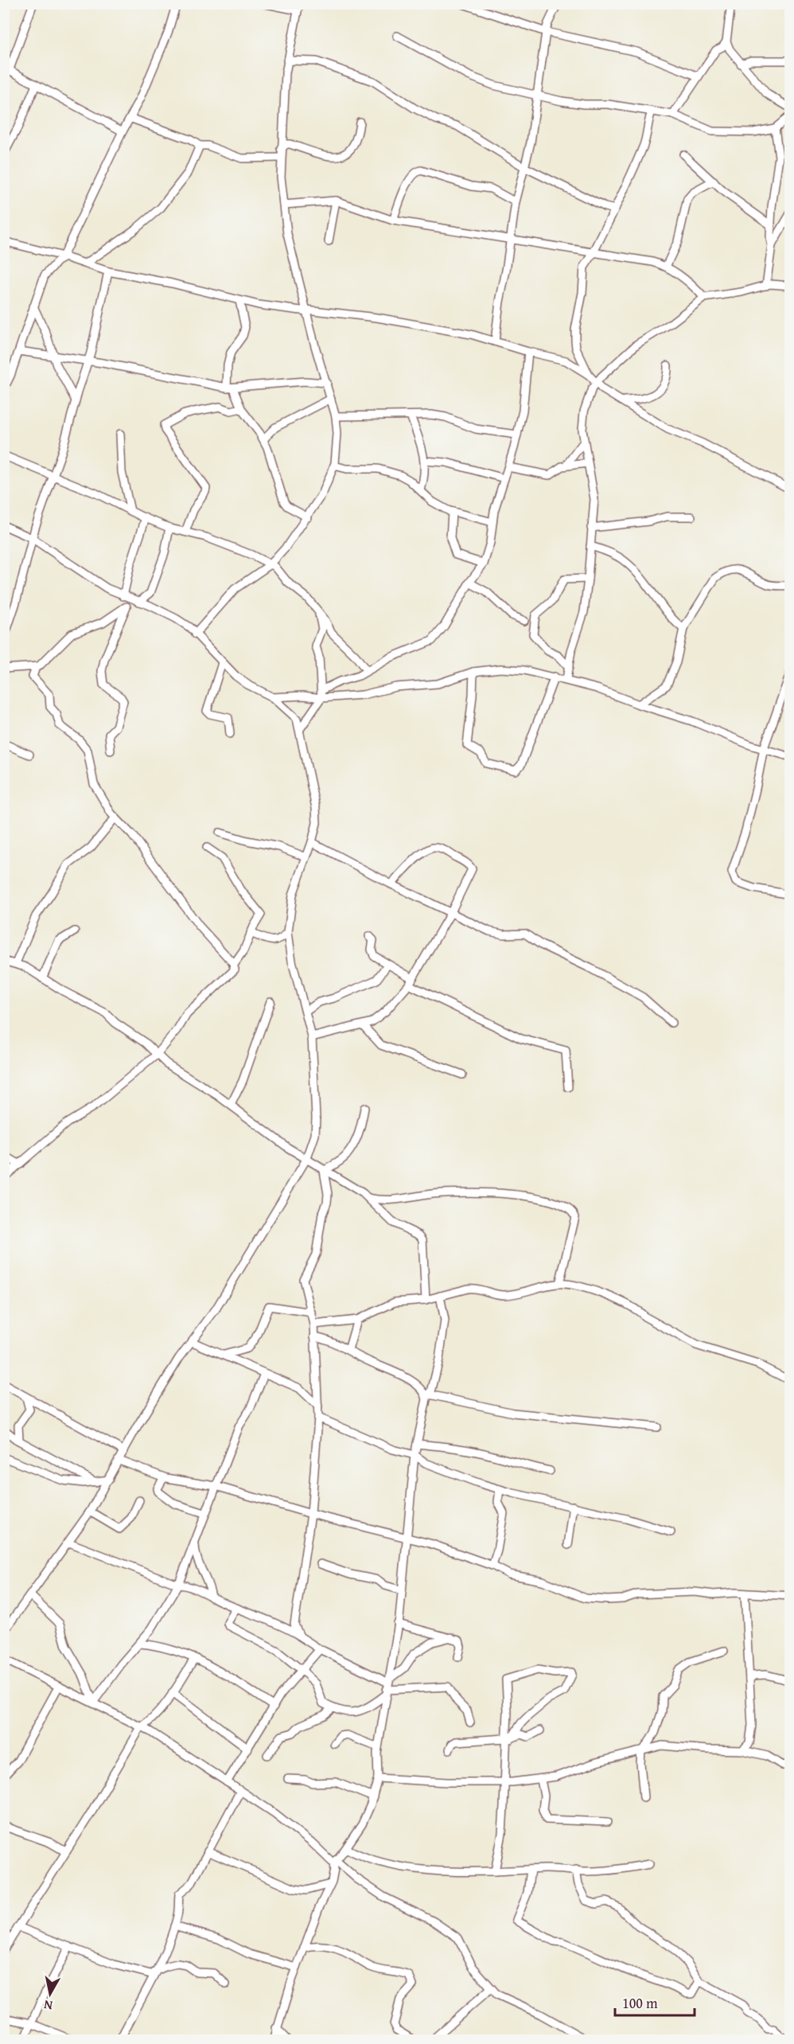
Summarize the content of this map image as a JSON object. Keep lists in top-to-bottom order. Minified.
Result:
{"scale_bar":"100 m","north":"bottom"}
